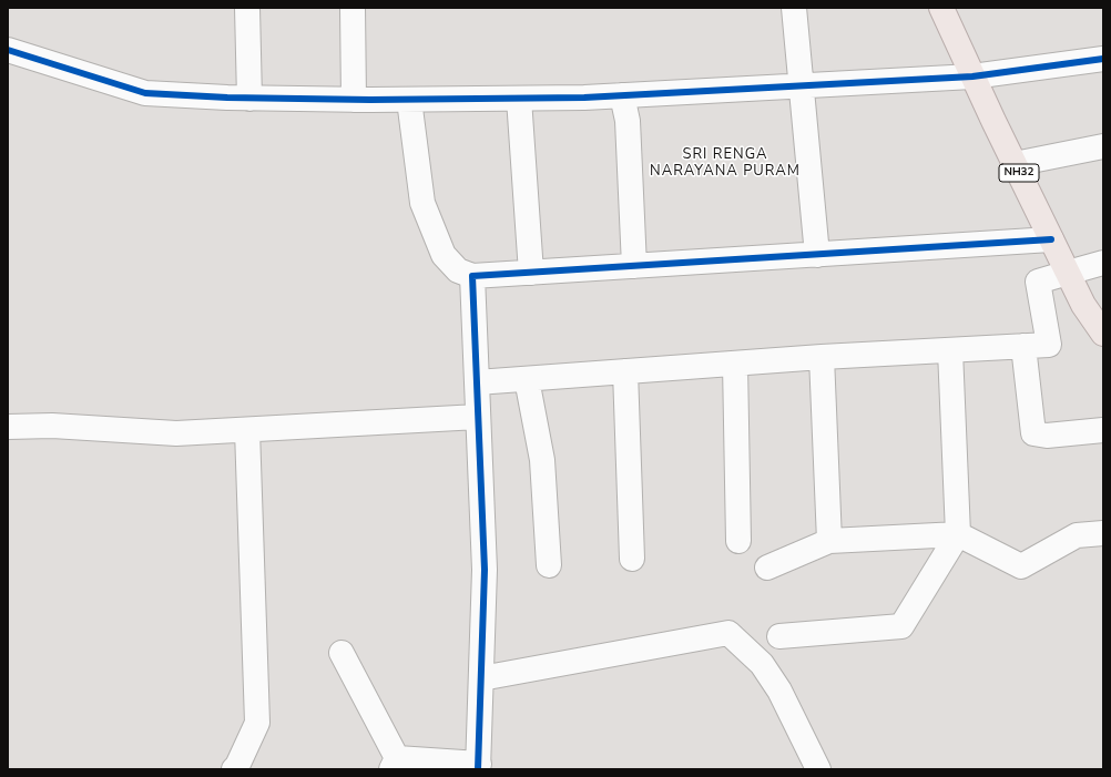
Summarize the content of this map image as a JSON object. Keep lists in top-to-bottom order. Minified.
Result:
{"streets":{"highway":["NH32"]},"districts":["SRI RENGA NARAYANA PURAM"]}
